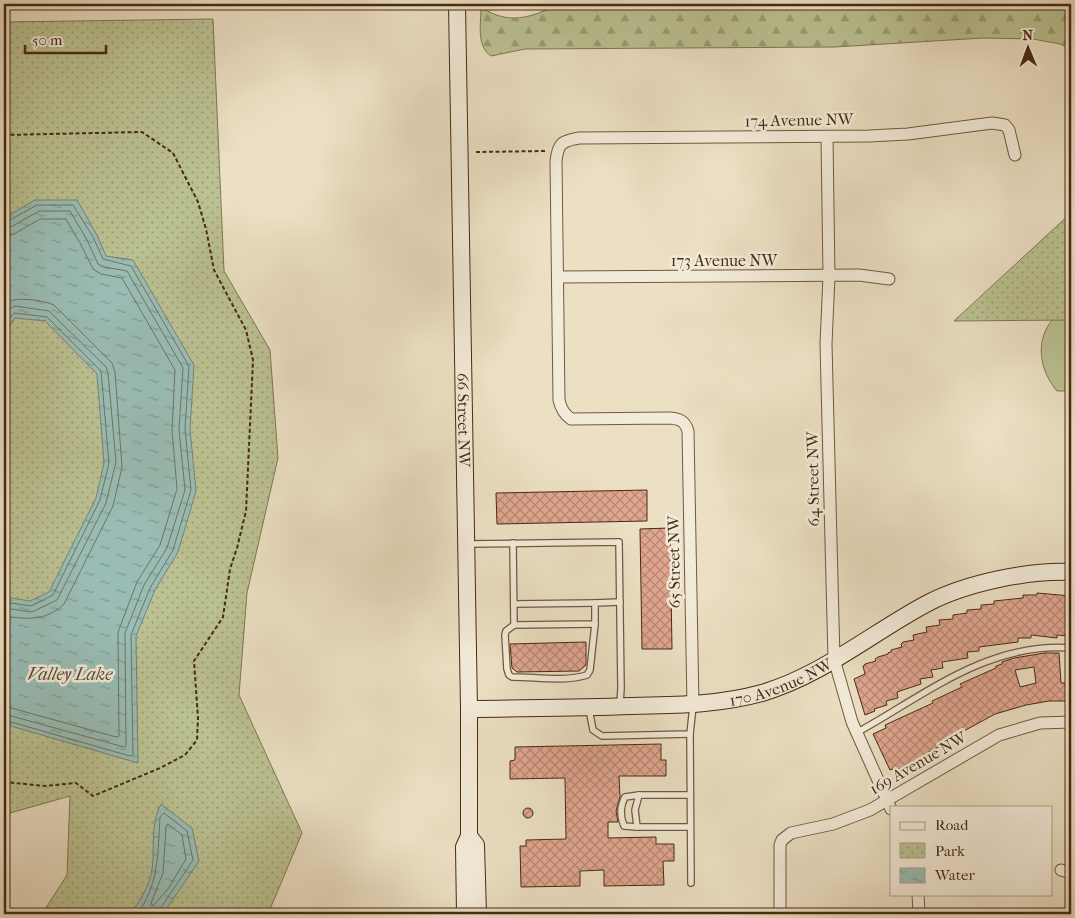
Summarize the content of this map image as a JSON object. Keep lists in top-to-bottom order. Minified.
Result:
{"streets":{"main road":["66 Street NW","170 Avenue NW"],"street":["174 Avenue NW","173 Avenue NW","64 Street NW","65 Street NW","169 Avenue NW"]},"crossings":[["174 Avenue NW","64 Street NW"],["173 Avenue NW","64 Street NW"],["173 Avenue NW","65 Street NW"],["66 Street NW","170 Avenue NW"],["64 Street NW","170 Avenue NW"],["64 Street NW","169 Avenue NW"],["65 Street NW","170 Avenue NW"]],"water":["Valley Lake"],"legend":["Road","Park","Water"],"scale_bar":"50 m","north":"top"}
